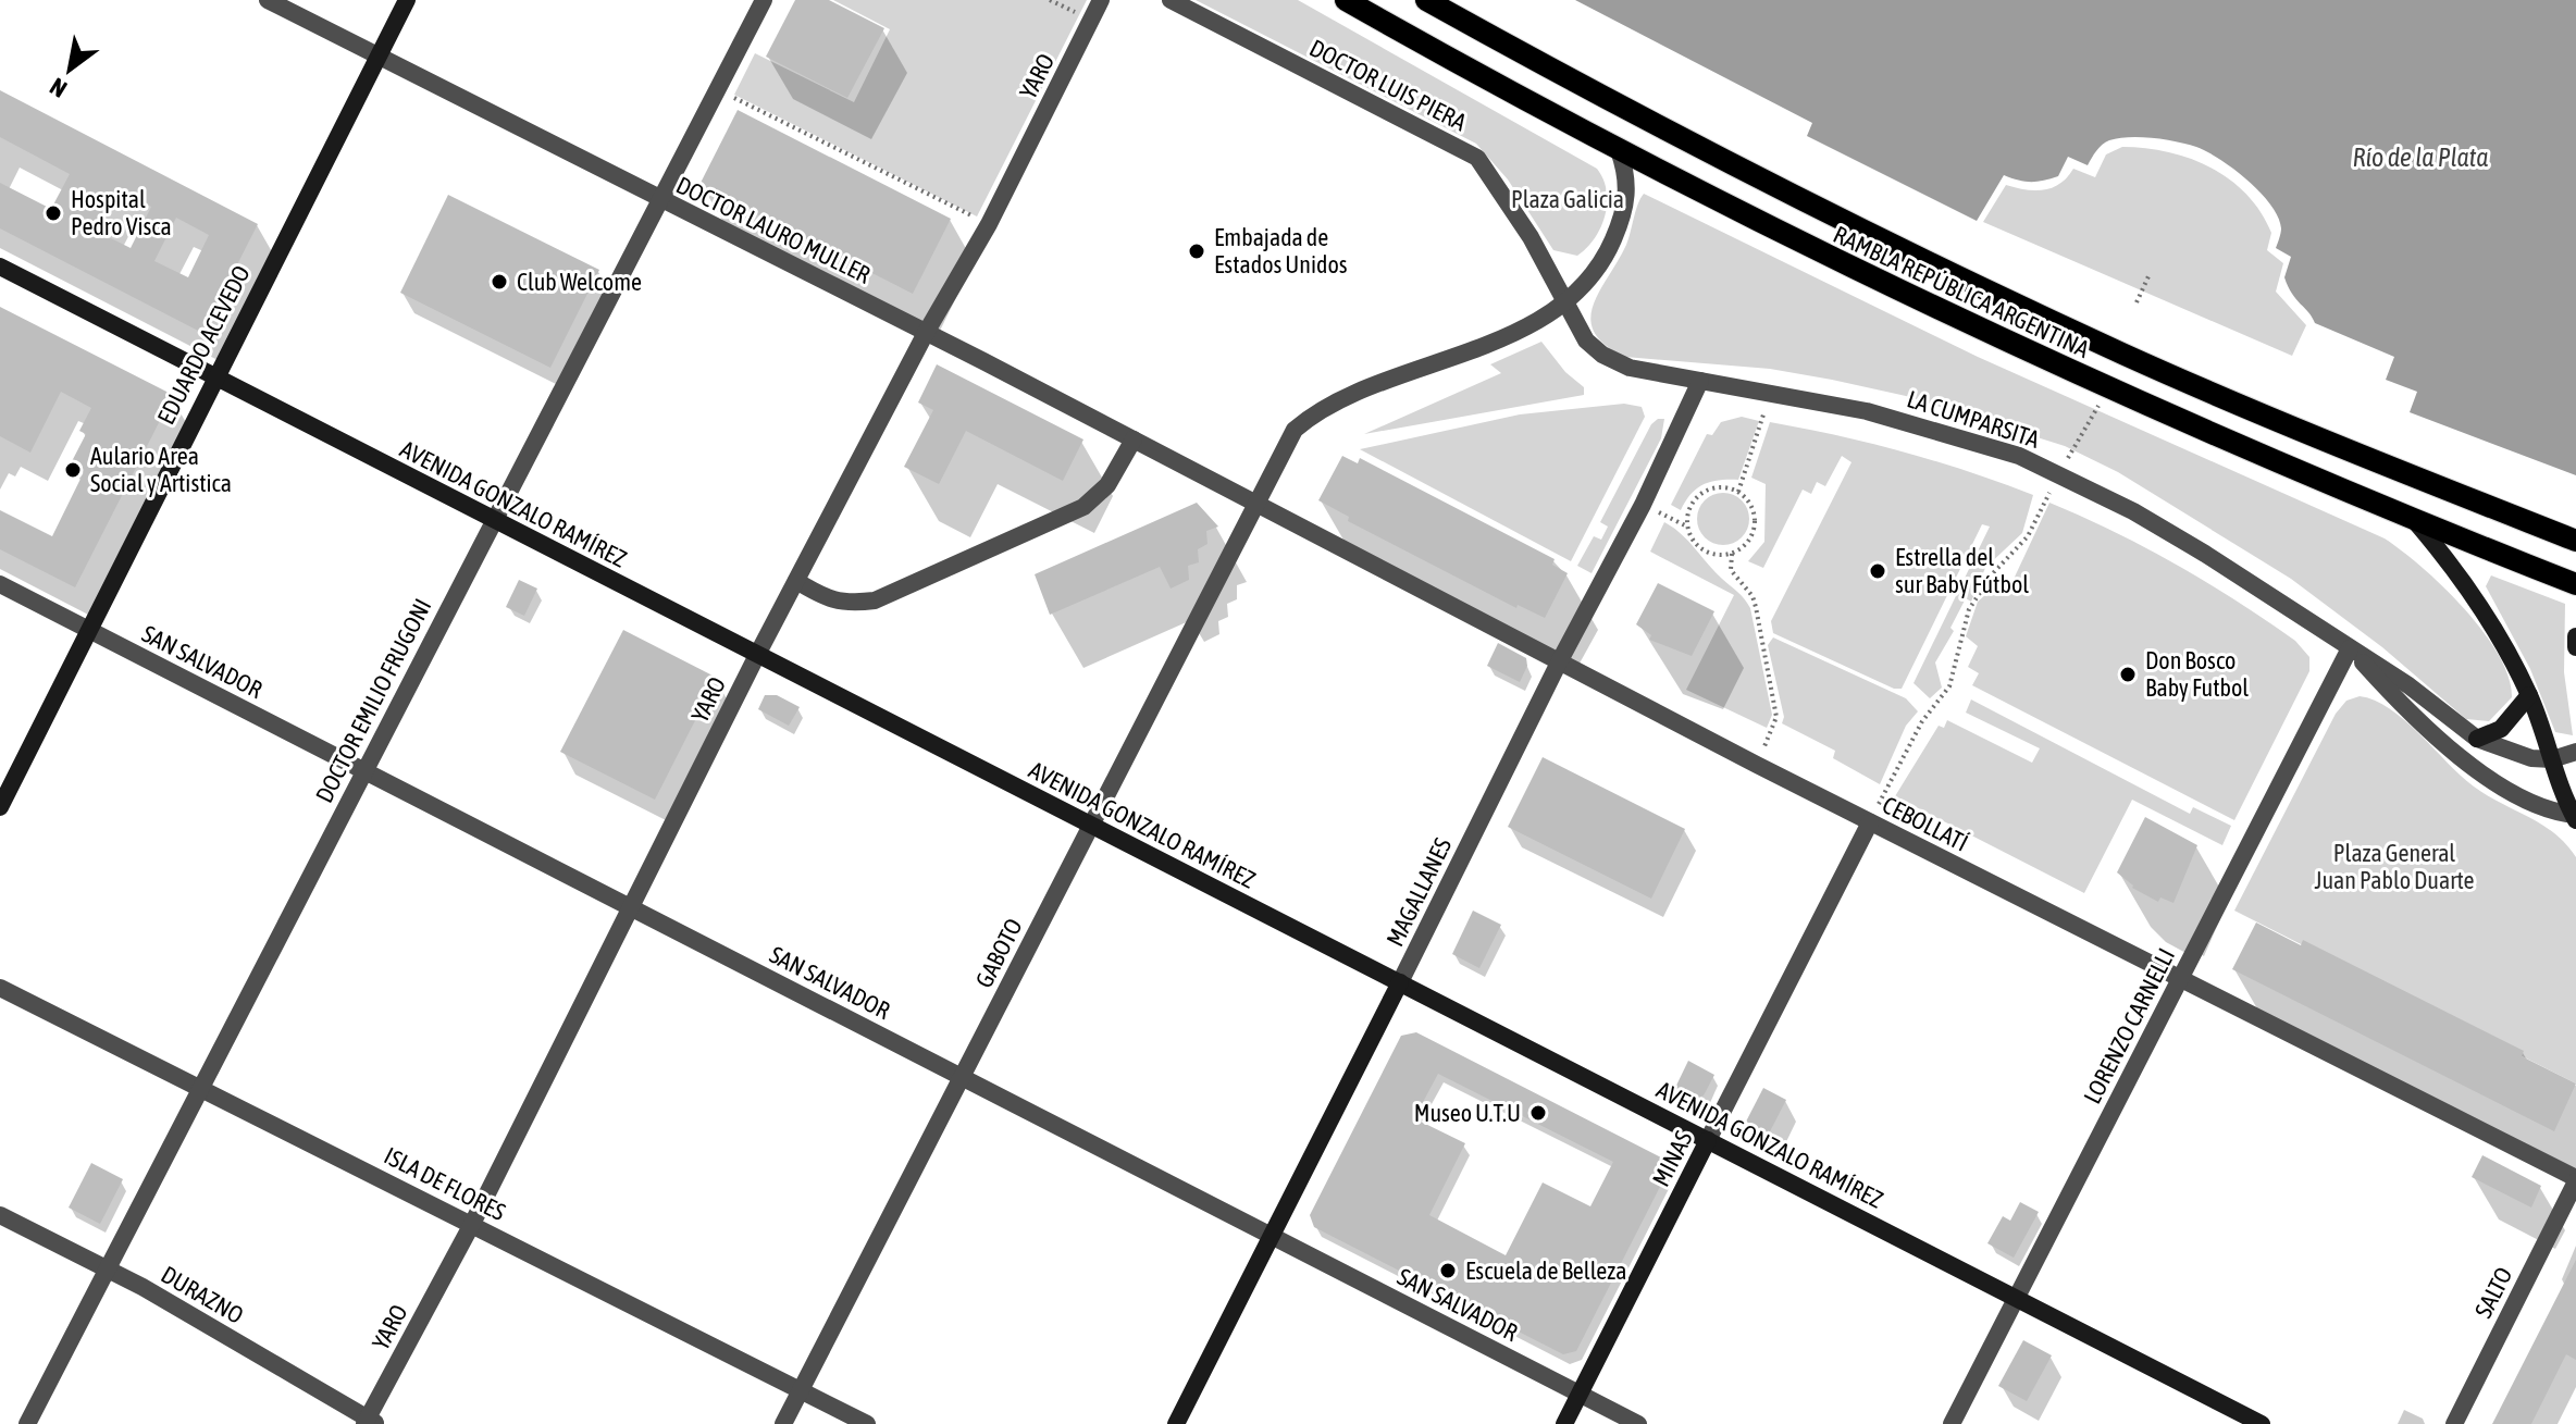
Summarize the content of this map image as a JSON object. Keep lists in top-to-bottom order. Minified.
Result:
{"streets":{"main road":["RAMBLA REPÚBLICA ARGENTINA"],"street":["YARO","DOCTOR LUIS PIERA","DOCTOR LAURO MULLER","EDUARDO ACEVEDO","LA CUMPARSITA","AVENIDA GONZALO RAMÍREZ","SAN SALVADOR","DOCTOR EMILIO FRUGONI","CEBOLLATÍ","MAGALLANES","GABOTO","LORENZO CARNELLI","MINAS","ISLA DE FLORES","SALTO","DURAZNO"]},"crossings":[["YARO","DOCTOR LAURO MULLER"],["YARO","AVENIDA GONZALO RAMÍREZ"],["YARO","SAN SALVADOR"],["YARO","ISLA DE FLORES"],["YARO","DURAZNO"],["DOCTOR LUIS PIERA","LA CUMPARSITA"],["DOCTOR LUIS PIERA","GABOTO"],["DOCTOR LAURO MULLER","EDUARDO ACEVEDO"],["DOCTOR LAURO MULLER","DOCTOR EMILIO FRUGONI"],["DOCTOR LAURO MULLER","CEBOLLATÍ"],["DOCTOR LAURO MULLER","GABOTO"],["EDUARDO ACEVEDO","AVENIDA GONZALO RAMÍREZ"],["EDUARDO ACEVEDO","SAN SALVADOR"],["LA CUMPARSITA","MAGALLANES"],["LA CUMPARSITA","GABOTO"],["LA CUMPARSITA","LORENZO CARNELLI"],["AVENIDA GONZALO RAMÍREZ","DOCTOR EMILIO FRUGONI"],["AVENIDA GONZALO RAMÍREZ","MAGALLANES"],["AVENIDA GONZALO RAMÍREZ","GABOTO"],["AVENIDA GONZALO RAMÍREZ","LORENZO CARNELLI"],["AVENIDA GONZALO RAMÍREZ","MINAS"],["SAN SALVADOR","DOCTOR EMILIO FRUGONI"],["SAN SALVADOR","MAGALLANES"],["SAN SALVADOR","GABOTO"],["SAN SALVADOR","MINAS"],["DOCTOR EMILIO FRUGONI","ISLA DE FLORES"],["DOCTOR EMILIO FRUGONI","DURAZNO"],["CEBOLLATÍ","MAGALLANES"],["CEBOLLATÍ","GABOTO"],["CEBOLLATÍ","LORENZO CARNELLI"],["CEBOLLATÍ","MINAS"],["CEBOLLATÍ","SALTO"],["GABOTO","ISLA DE FLORES"]],"water":["Río de la Plata"],"parks":["Plaza Galicia","Plaza General Juan Pablo Duarte"],"places":["Hospital Pedro Visca","Embajada de Estados Unidos","Club Welcome","Aulario Area Social y Artistica","Estrella del sur Baby Fútbol","Don Bosco Baby Futbol","Museo U.T.U","Escuela de Belleza"],"north":"bottom left"}
